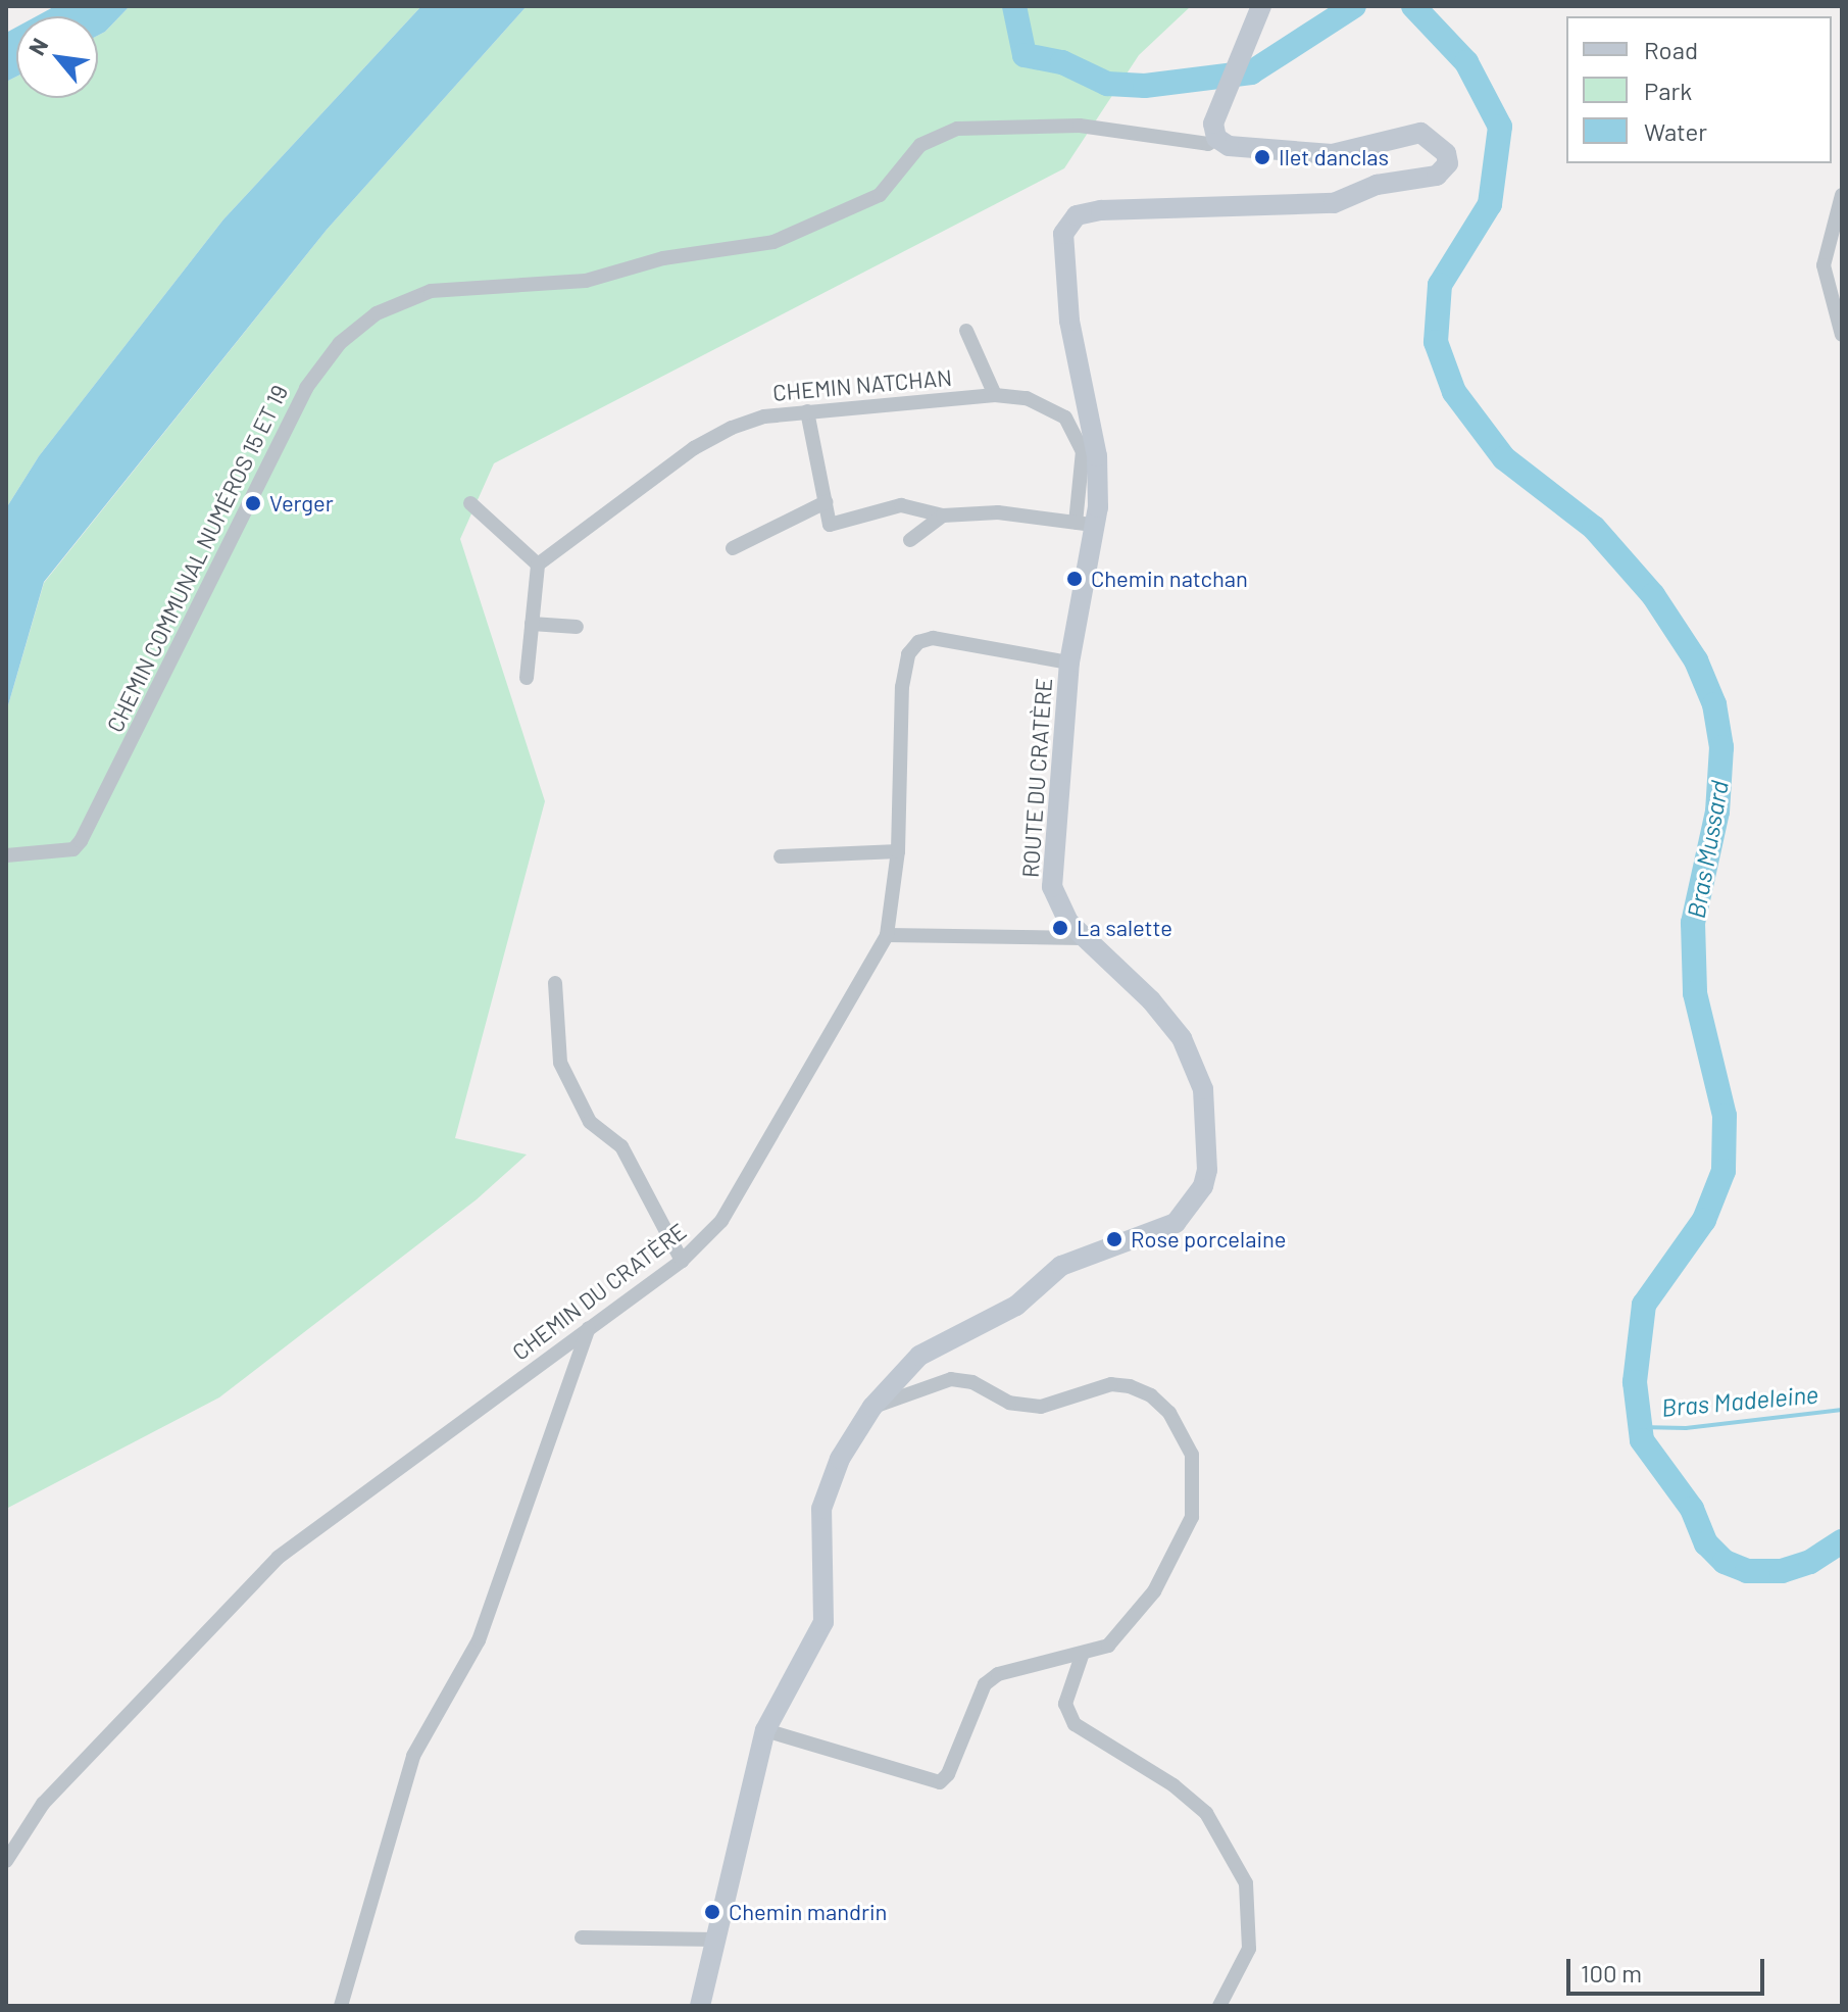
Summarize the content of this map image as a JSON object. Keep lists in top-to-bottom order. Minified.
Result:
{"streets":{"street":["CHEMIN NATCHAN","CHEMIN COMMUNAL NUMÉROS 15 ET 19","ROUTE DU CRATÈRE","CHEMIN DU CRATÈRE"]},"crossings":[["CHEMIN NATCHAN","ROUTE DU CRATÈRE"],["CHEMIN COMMUNAL NUMÉROS 15 ET 19","ROUTE DU CRATÈRE"],["ROUTE DU CRATÈRE","CHEMIN DU CRATÈRE"]],"water":["Bras Mussard","Bras Madeleine"],"places":["Ilet danclas","Verger","Chemin natchan","La salette","Rose porcelaine","Chemin mandrin"],"legend":["Road","Park","Water"],"scale_bar":"100 m","north":"top left"}
